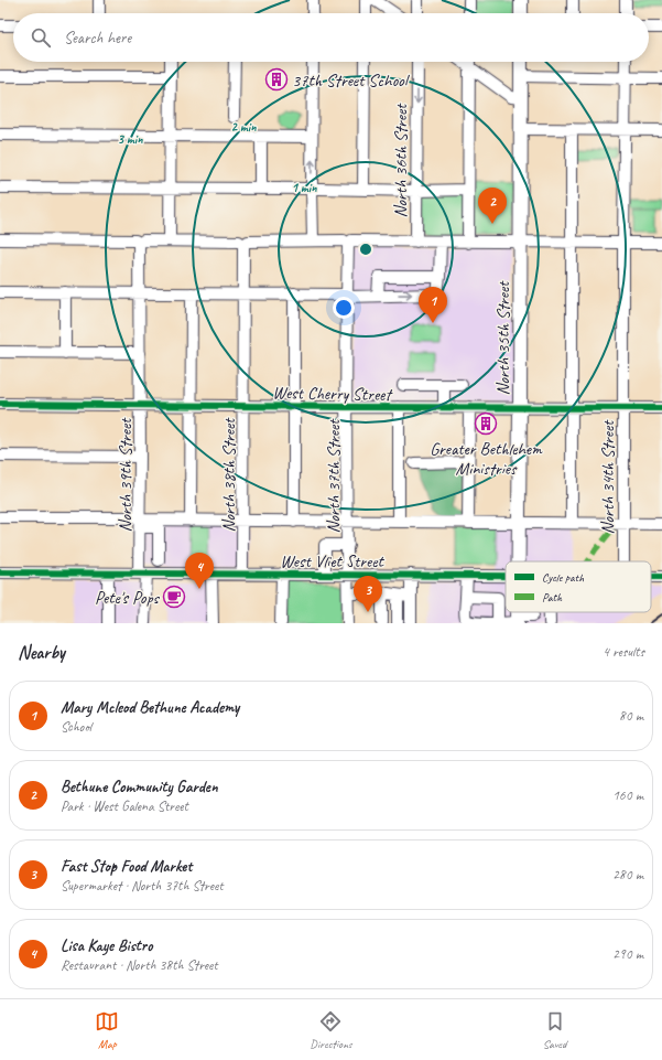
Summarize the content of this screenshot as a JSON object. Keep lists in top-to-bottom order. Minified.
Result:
{"streets":{"main road":["North 35th Street"],"street":["North 36th Street","West Cherry Street","North 39th Street","North 38th Street","North 37th Street","North 34th Street","West Vliet Street"]},"crossings":[["North 35th Street","West Cherry Street"],["West Cherry Street","North 39th Street"],["West Cherry Street","North 38th Street"],["West Cherry Street","North 37th Street"],["West Cherry Street","North 34th Street"],["North 39th Street","West Vliet Street"],["North 38th Street","West Vliet Street"],["North 37th Street","West Vliet Street"]],"places":{"building":["37th Street School","Greater Bethlehem Ministries"],"cafe":["Pete's Pops"]},"legend":["Cycle path","Path"],"page":{"search":"Search here","pins":["2","1","4","3"],"heading":["Nearby","4 results"],"list":[{"mark":"1","name":"Mary Mcleod Bethune Academy","note":"School","value":"80 m"},{"mark":"2","name":"Bethune Community Garden","note":"Park · West Galena Street","value":"160 m"},{"mark":"3","name":"Fast Stop Food Market","note":"Supermarket · North 37th Street","value":"280 m"},{"mark":"4","name":"Lisa Kaye Bistro","note":"Restaurant · North 38th Street","value":"290 m"}],"nav":["Map","Directions","Saved"]},"rings":["2 min","3 min","1 min"]}
